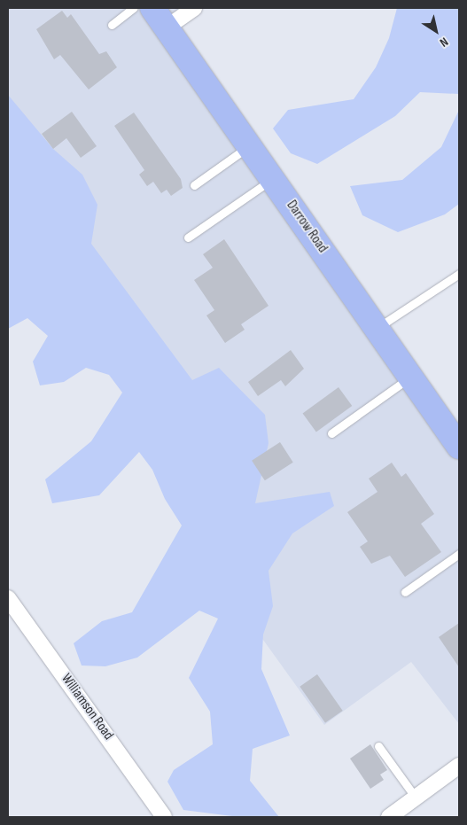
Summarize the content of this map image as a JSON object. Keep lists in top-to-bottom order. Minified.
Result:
{"streets":{"main road":["Darrow Road"],"street":["Williamson Road"]},"north":"bottom right"}
